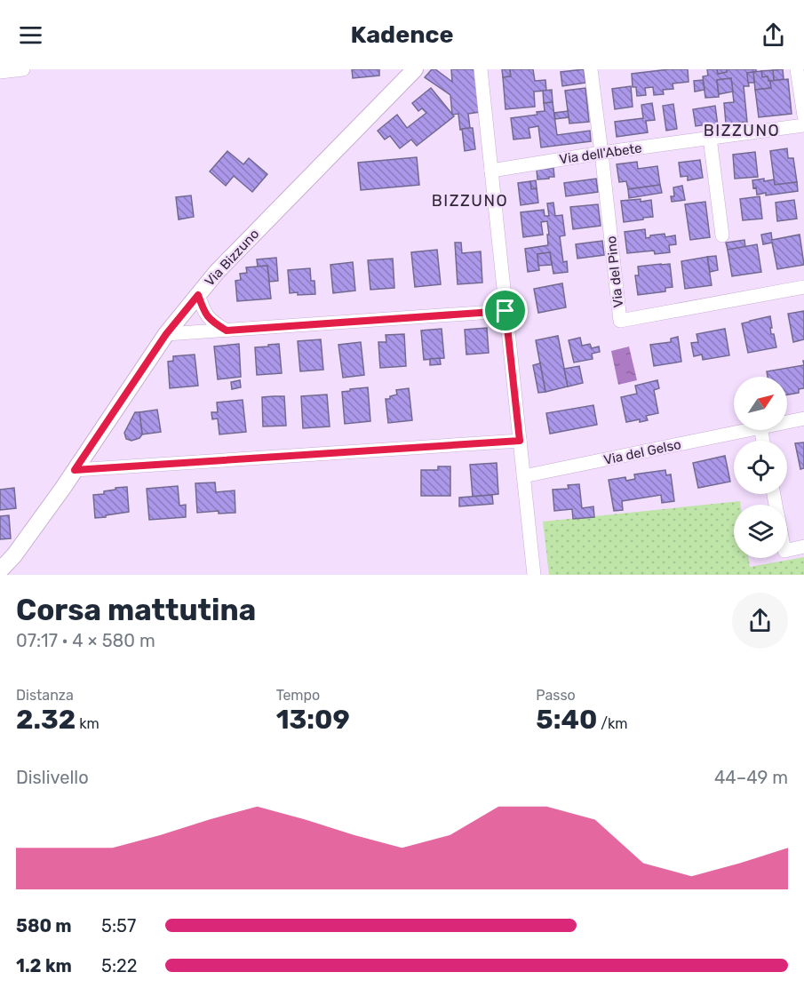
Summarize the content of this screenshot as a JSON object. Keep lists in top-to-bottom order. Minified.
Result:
{"streets":{"street":["Via dell'Abete","Via Bizzuno","Via del Pino","Via del Gelso"]},"crossings":[["Via dell'Abete","Via del Pino"]],"districts":["BIZZUNO","BIZZUNO"],"north":"top right","page":{"header":"Kadence","heading":["Corsa mattutina","07:17 · 4 × 580 m"],"stats":[["Distanza","2.32 km"],["Tempo","13:09"],["Passo","5:40 /km"]],"chart":["Dislivello","44–49 m"],"list":[{"name":"580 m","note":"5:57"},{"name":"1.2 km","note":"5:22"}]}}
